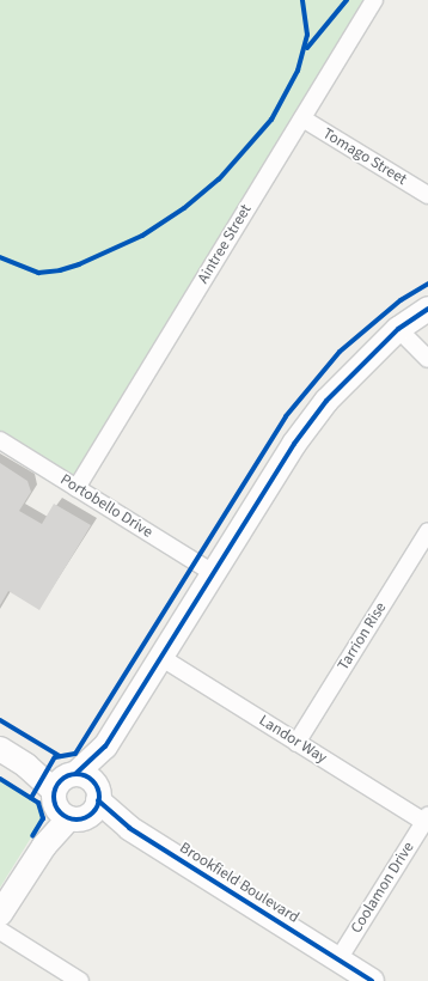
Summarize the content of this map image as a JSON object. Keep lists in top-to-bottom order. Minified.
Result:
{"streets":{"street":["Tomago Street","Aintree Street","Portobello Drive","Tarrion Rise","Landor Way","Brookfield Boulevard","Coolamon Drive"]},"crossings":[["Tomago Street","Aintree Street"],["Aintree Street","Portobello Drive"],["Tarrion Rise","Landor Way"],["Landor Way","Coolamon Drive"],["Brookfield Boulevard","Coolamon Drive"]]}
